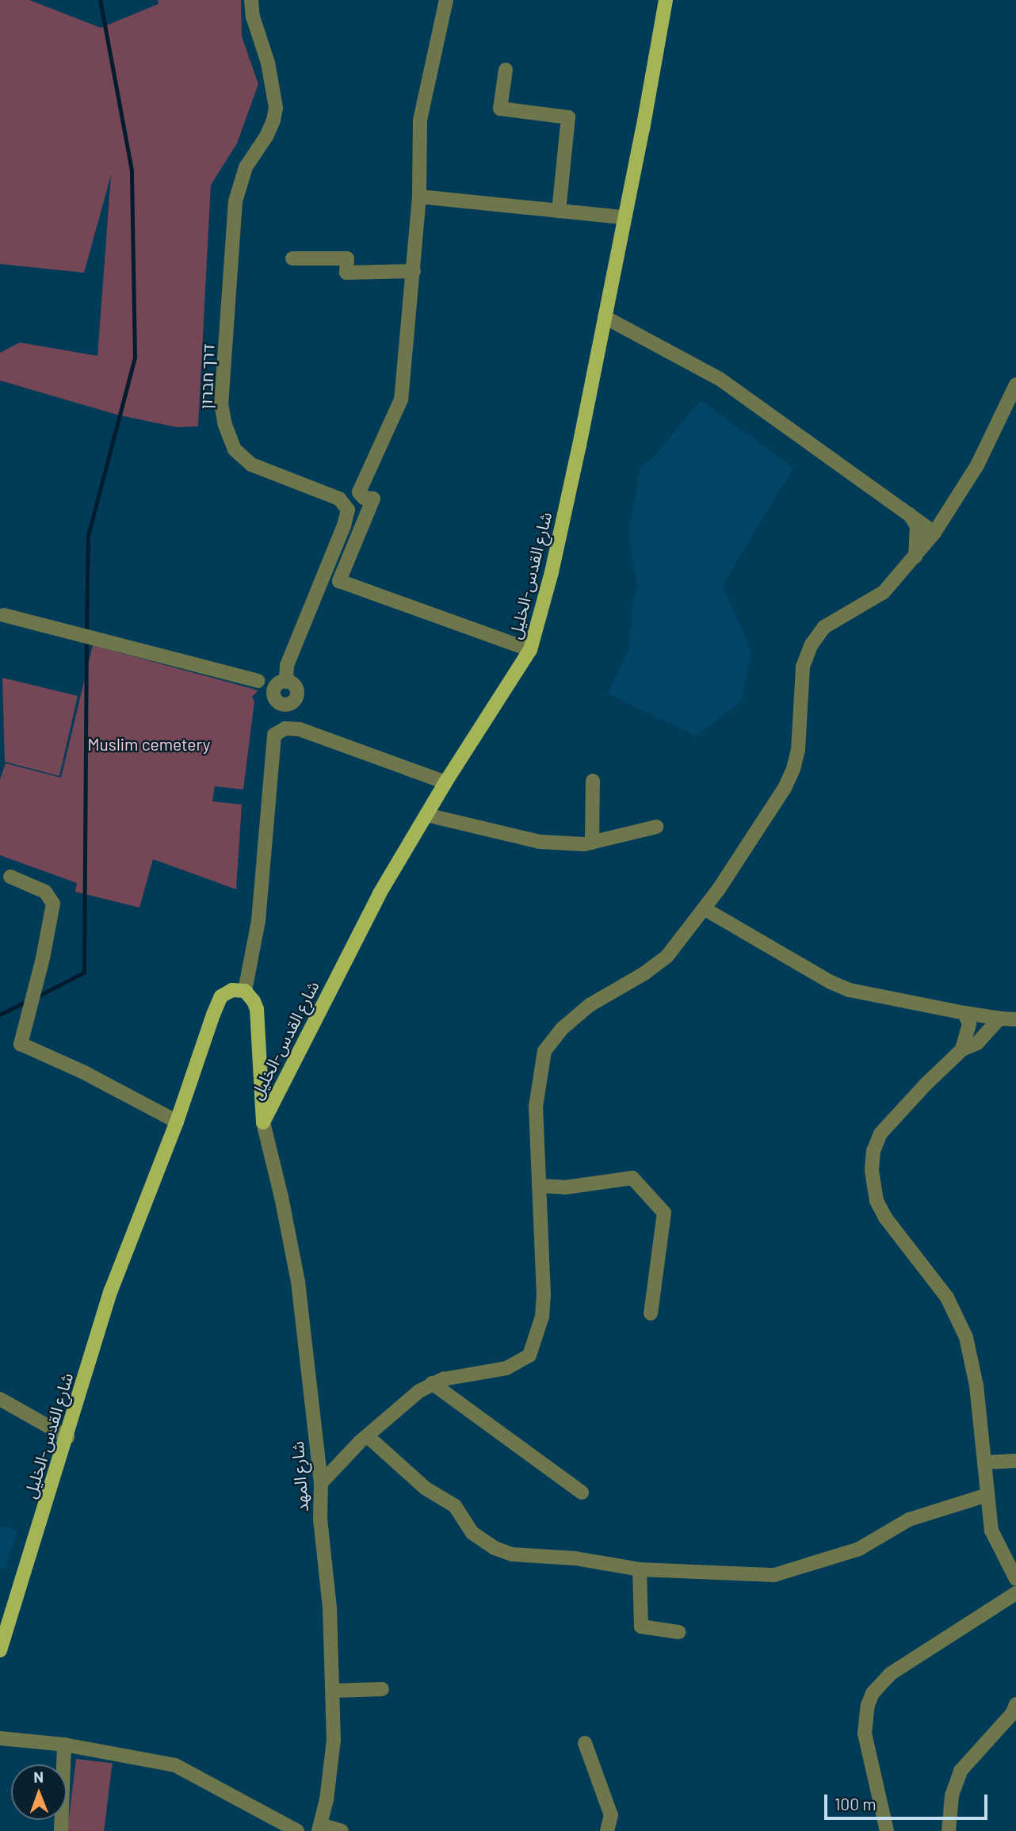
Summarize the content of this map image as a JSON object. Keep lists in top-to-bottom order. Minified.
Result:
{"streets":{"main road":["شارع القدس-الخليل"],"street":["דרך חברון","شارع المهد"]},"crossings":[["شارع القدس-الخليل","شارع المهد"]],"parks":["Muslim cemetery"],"scale_bar":"100 m","north":"top"}
